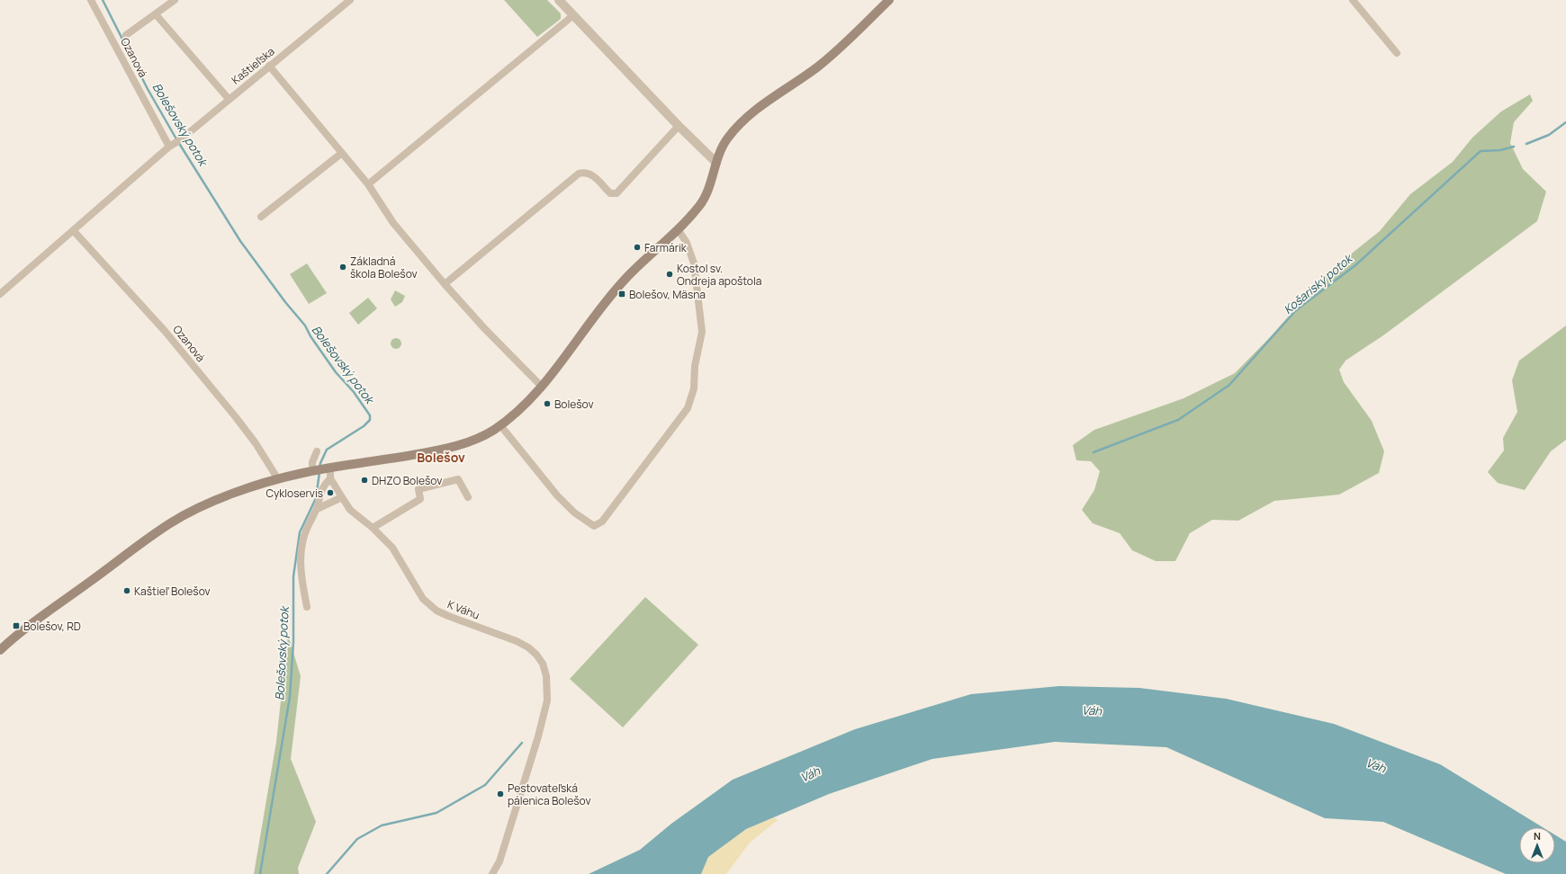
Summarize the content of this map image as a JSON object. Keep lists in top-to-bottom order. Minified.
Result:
{"streets":{"street":["Ozanová","Kaštieľska","K Váhu"]},"crossings":[["Ozanová","Kaštieľska"]],"districts":["Bolešov"],"water":["Bolešovský potok","Košariský potok","Váh"],"places":{"other":["Farmárik","Základná škola Bolešov","Kostol sv. Ondreja apoštola","Bolešov","DHZO Bolešov","Cykloservis","Kaštieľ Bolešov","Pestovateľská pálenica Bolešov"],"transit":["Bolešov, Mäsna","Bolešov, RD"]},"north":"top"}
